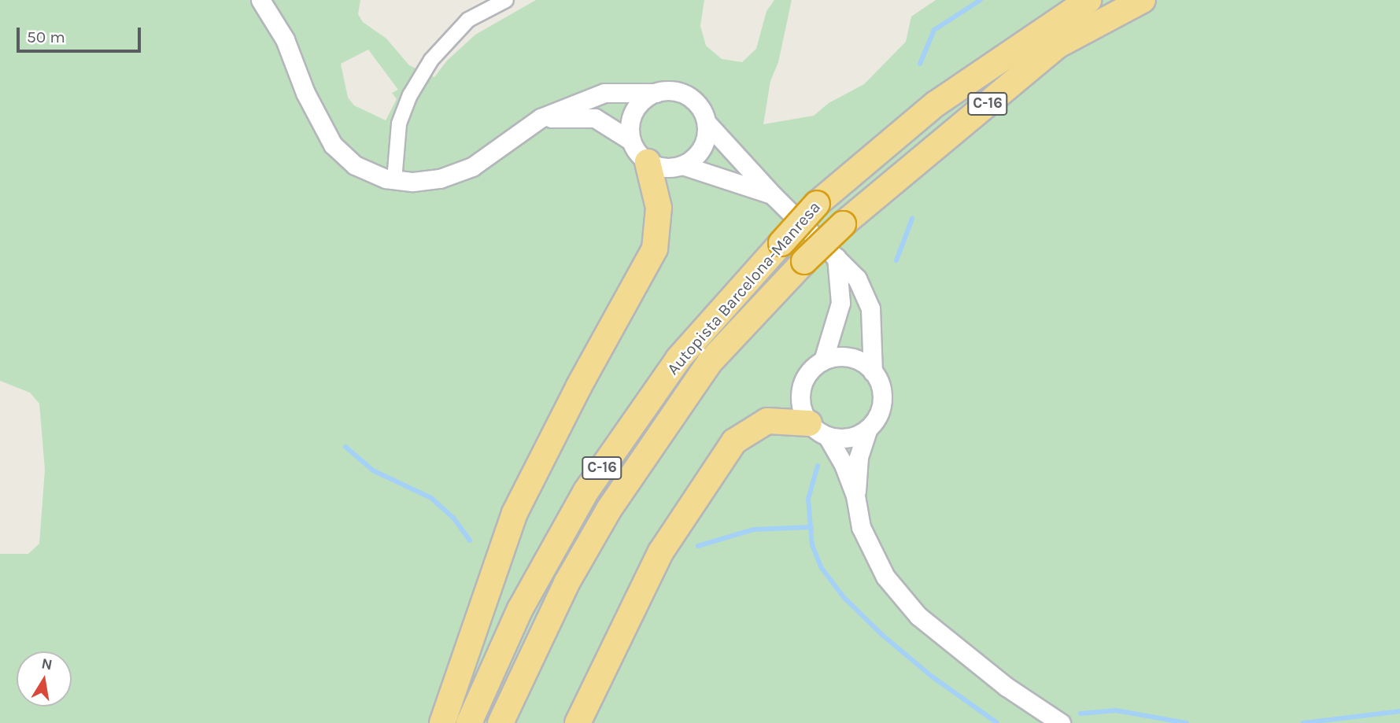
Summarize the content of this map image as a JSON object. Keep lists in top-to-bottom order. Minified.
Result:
{"streets":{"highway":["C-16","Autopista Barcelona-Manresa"]},"scale_bar":"50 m","north":"top"}
